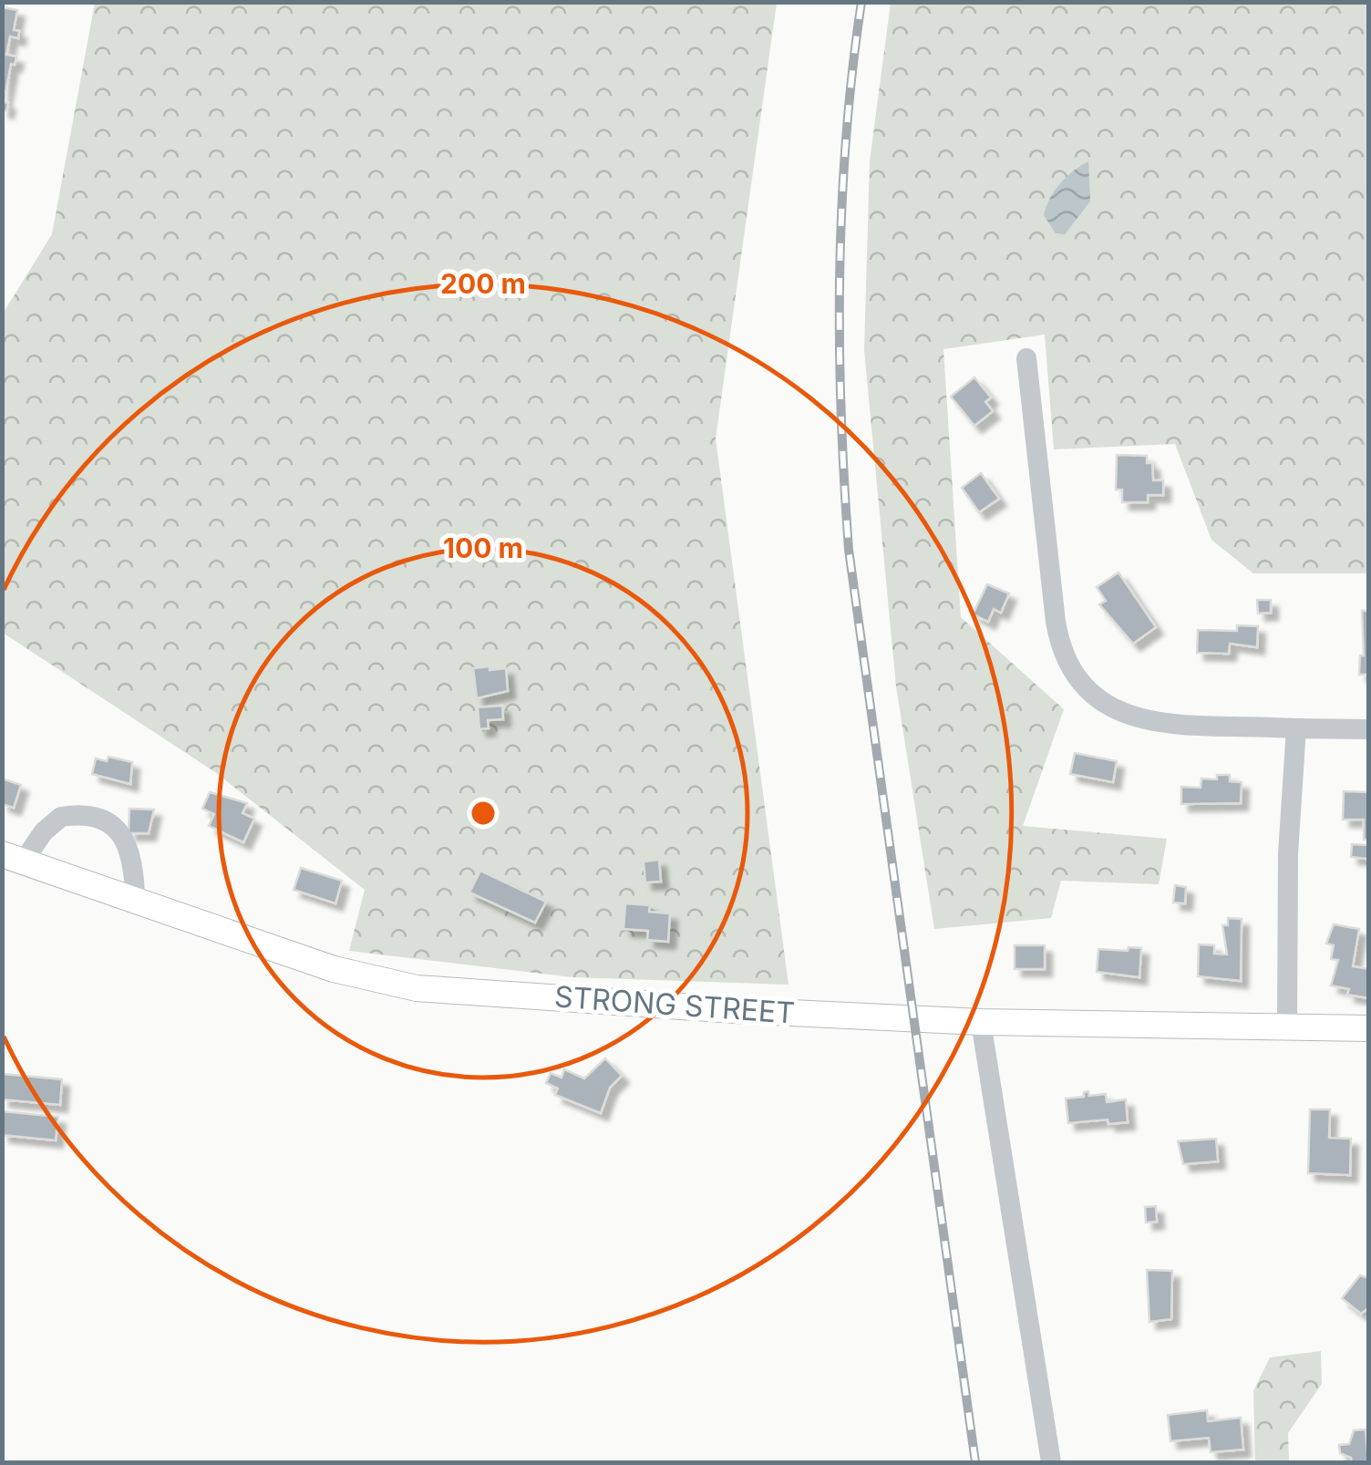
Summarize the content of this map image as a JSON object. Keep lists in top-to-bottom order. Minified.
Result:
{"streets":{"main road":["STRONG STREET"]},"rings":["200 m","100 m"]}
